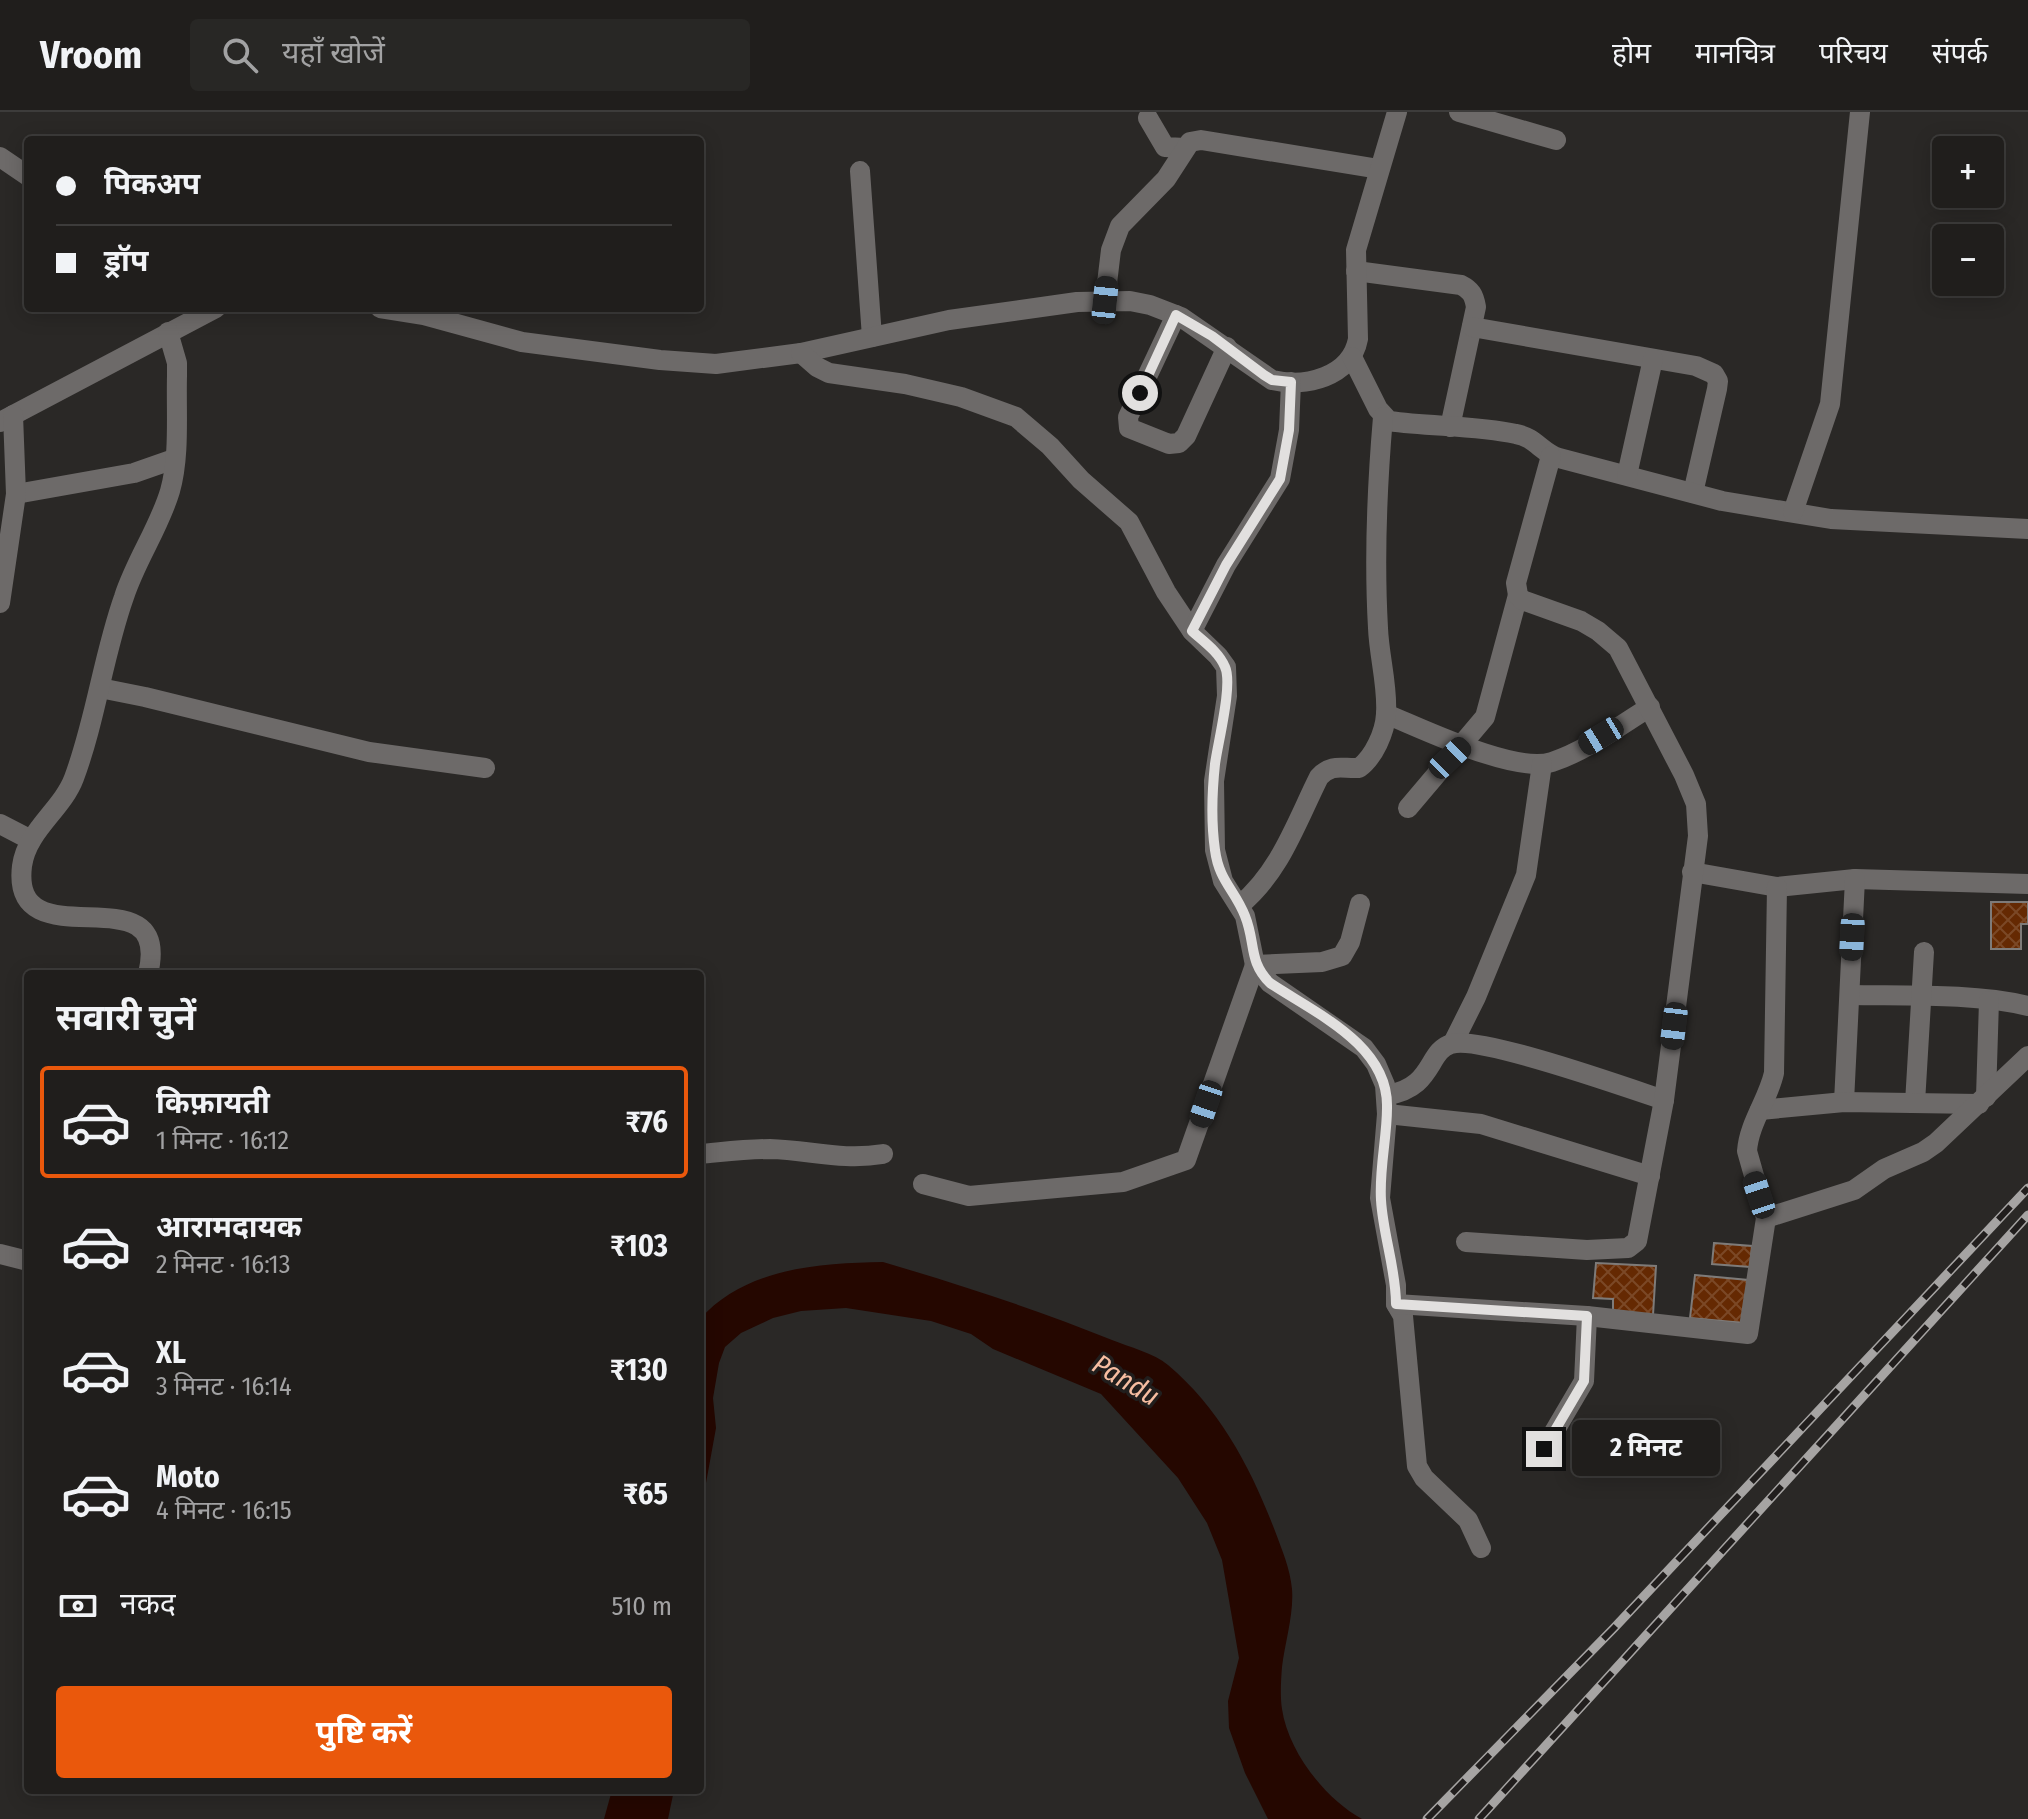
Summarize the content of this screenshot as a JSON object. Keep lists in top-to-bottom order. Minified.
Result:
{"water":["Pandu"],"page":{"header":"Vroom","search":"यहाँ खोजें","nav":["होम","मानचित्र","परिचय","संपर्क"],"map_buttons":["+","−"],"banner":["पिकअप","ड्रॉप"],"heading":"सवारी चुनें","list":[{"name":"किफ़ायती","note":"1 मिनट · 16:12","value":"₹76"},{"name":"आरामदायक","note":"2 मिनट · 16:13","value":"₹103"},{"name":"XL","note":"3 मिनट · 16:14","value":"₹130"},{"name":"Moto","note":"4 मिनट · 16:15","value":"₹65"}],"bubble":"2 मिनट","pay":["नकद","510 m"],"buttons":"पुष्टि करें"}}
